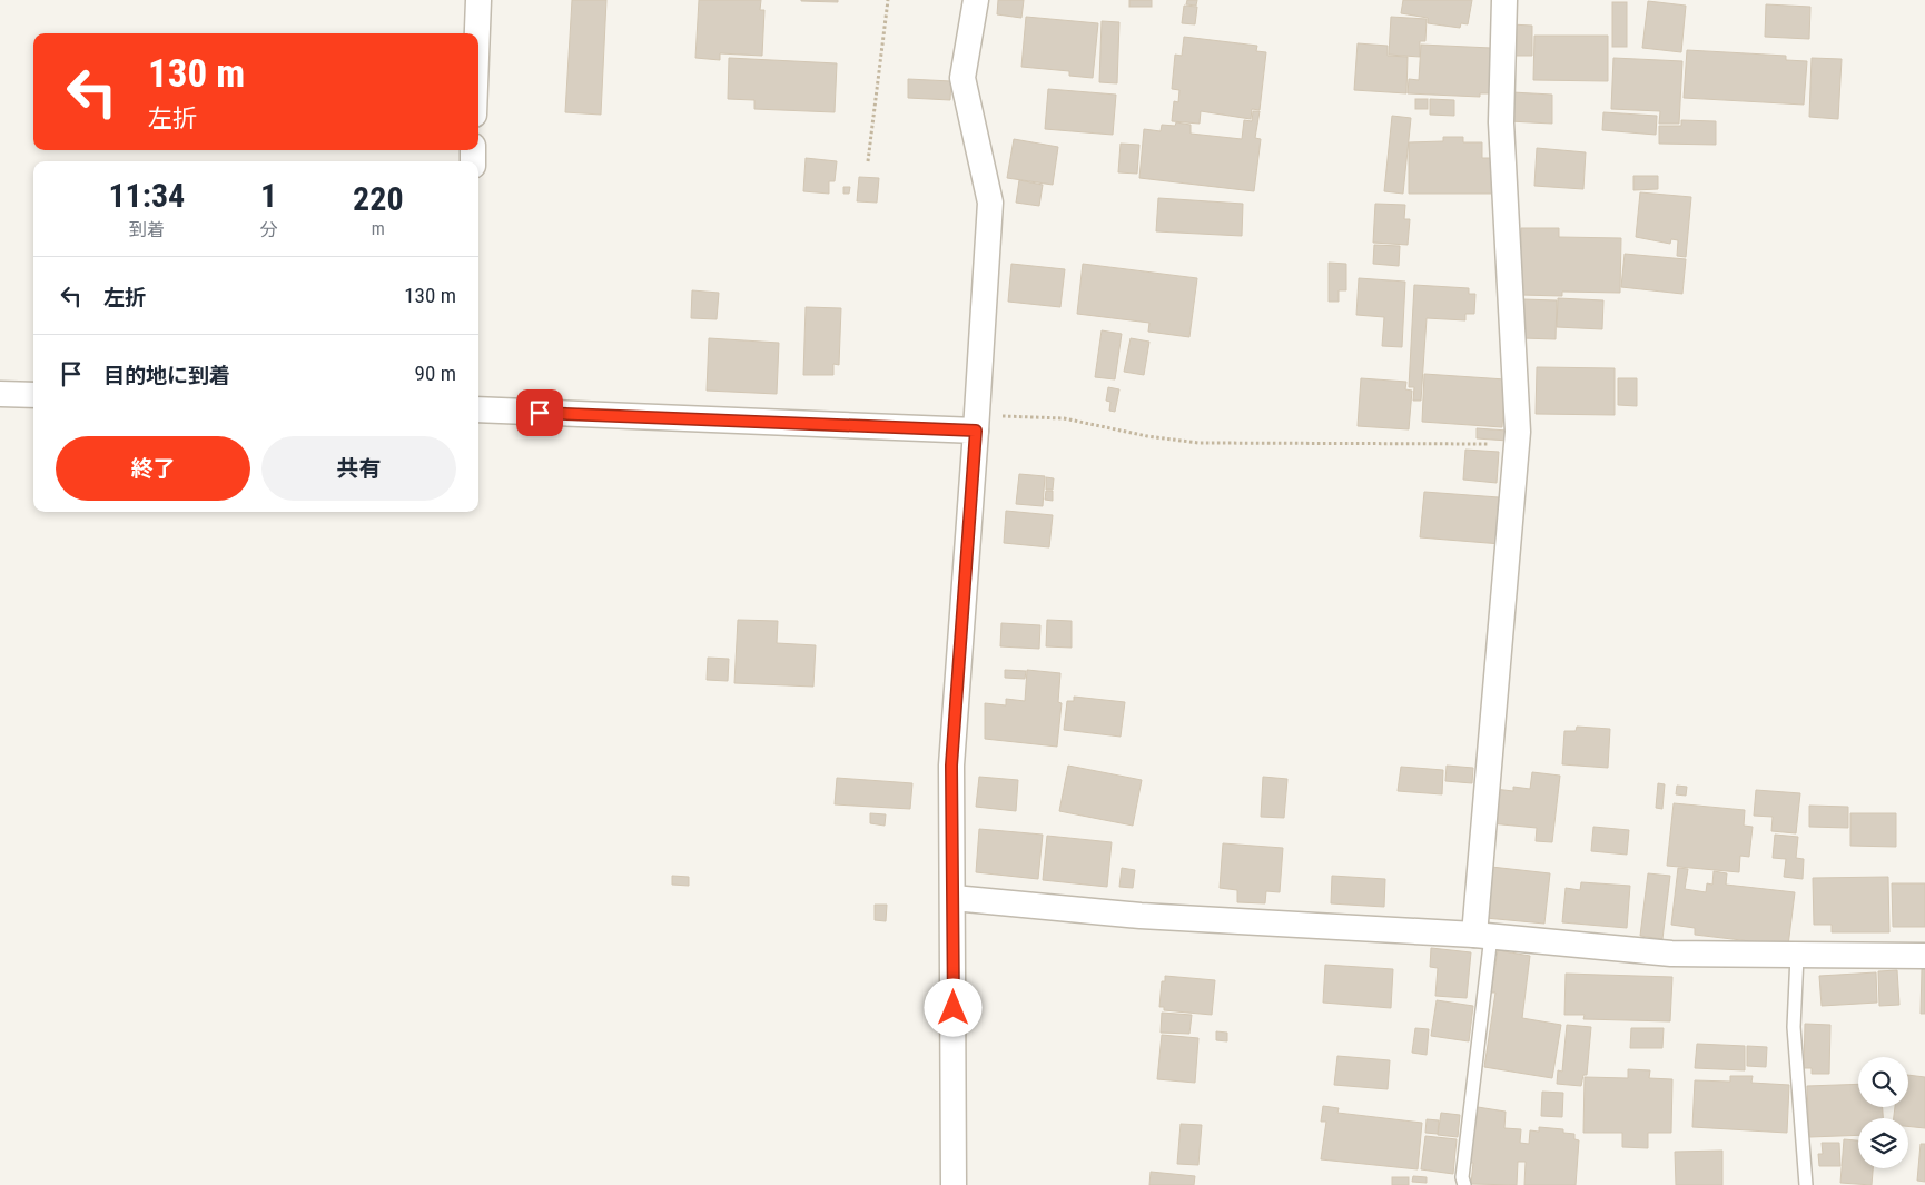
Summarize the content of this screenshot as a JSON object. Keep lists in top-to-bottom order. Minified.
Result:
{"page":{"turn":["130 m","左折"],"eta":["11:34","到着","1","分","220","m"],"list":[{"name":"左折","value":"130 m"},{"name":"目的地に到着","value":"90 m"}],"buttons":["終了","共有"]}}
